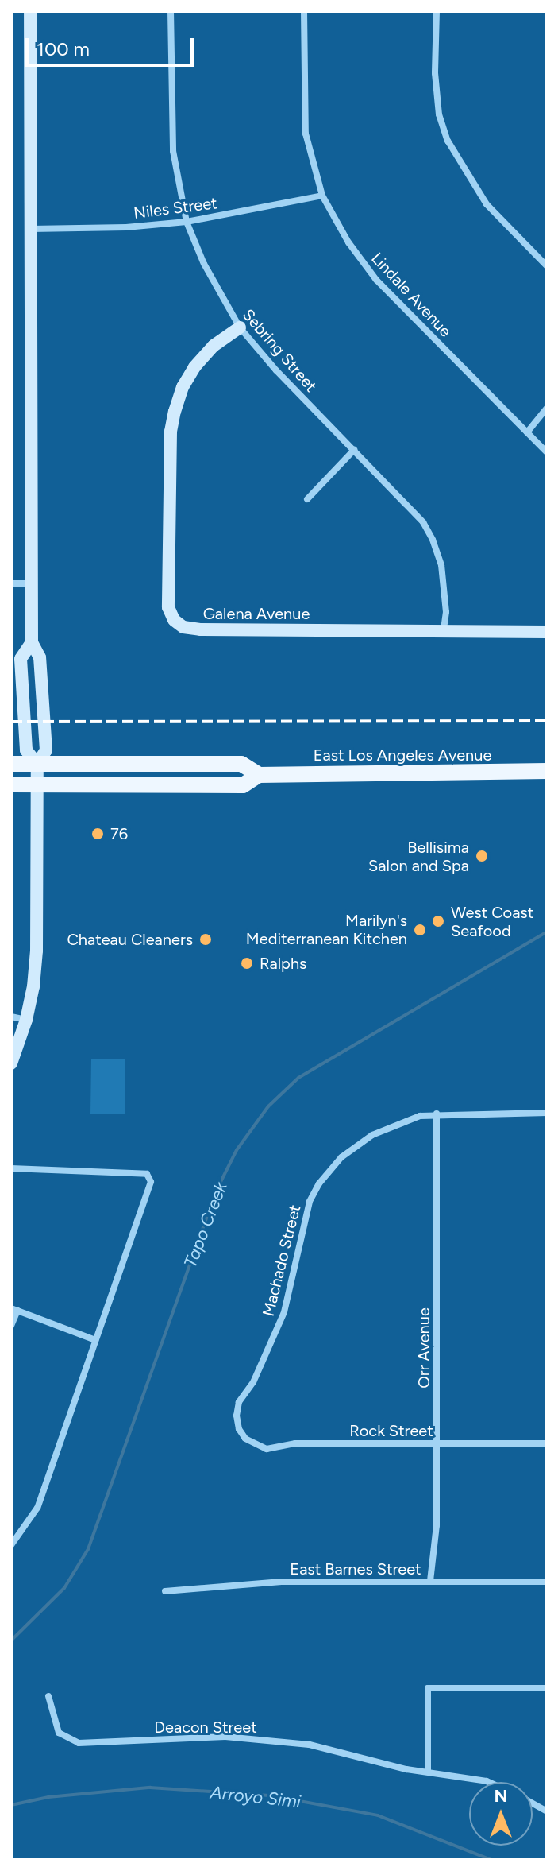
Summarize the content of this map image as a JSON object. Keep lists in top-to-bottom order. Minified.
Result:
{"streets":{"main road":["Galena Avenue","East Los Angeles Avenue"],"street":["Niles Street","Lindale Avenue","Sebring Street","Machado Street","Orr Avenue","Rock Street","East Barnes Street","Deacon Street"]},"crossings":[["Niles Street","Lindale Avenue"],["Niles Street","Sebring Street"],["Sebring Street","Galena Avenue"],["Machado Street","Orr Avenue"],["Machado Street","Rock Street"],["Orr Avenue","Rock Street"],["Orr Avenue","East Barnes Street"]],"water":["Tapo Creek","Arroyo Simi"],"places":["76","Bellisima Salon and Spa","West Coast Seafood","Marilyn's Mediterranean Kitchen","Chateau Cleaners","Ralphs"],"scale_bar":"100 m","north":"top"}
